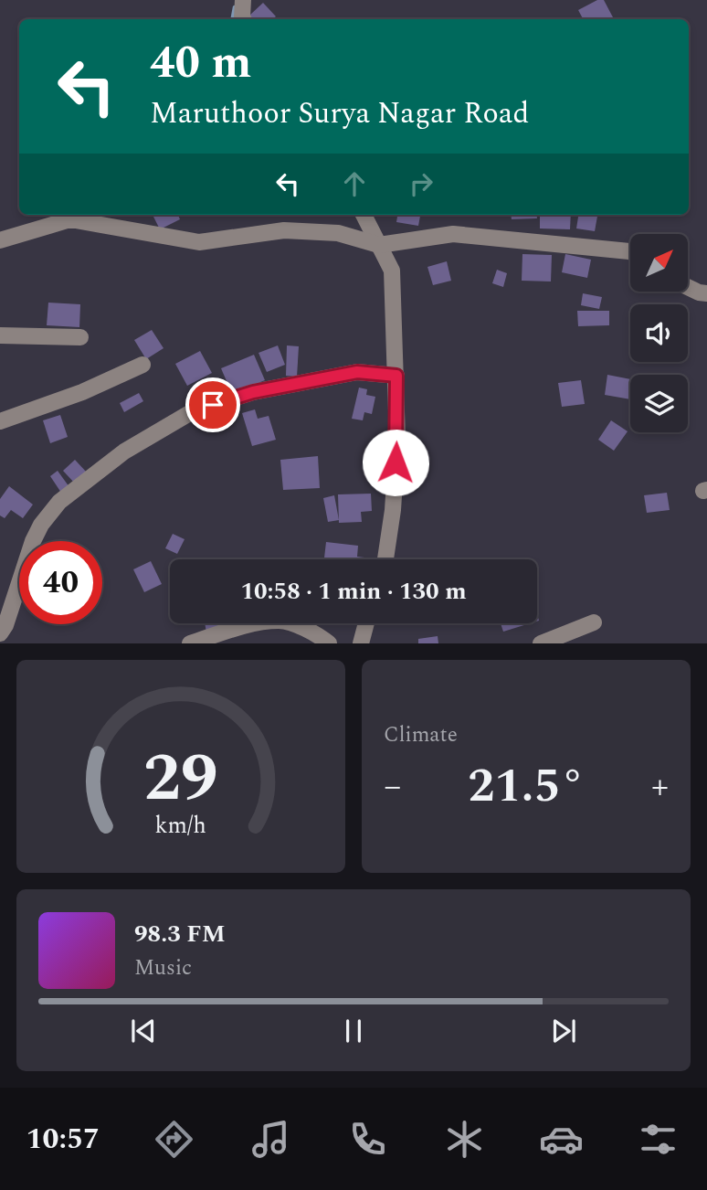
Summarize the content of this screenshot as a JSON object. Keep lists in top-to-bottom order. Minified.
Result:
{"north":"top right","page":{"turn":["40 m","Maruthoor Surya Nagar Road"],"limit":"40","trip":"10:58 · 1 min · 130 m","tile":"Climate","heat":["−","21.5°","+"],"song":["98.3 FM","Music"],"tabs":"10:57","gauge":["29","km/h"]}}
